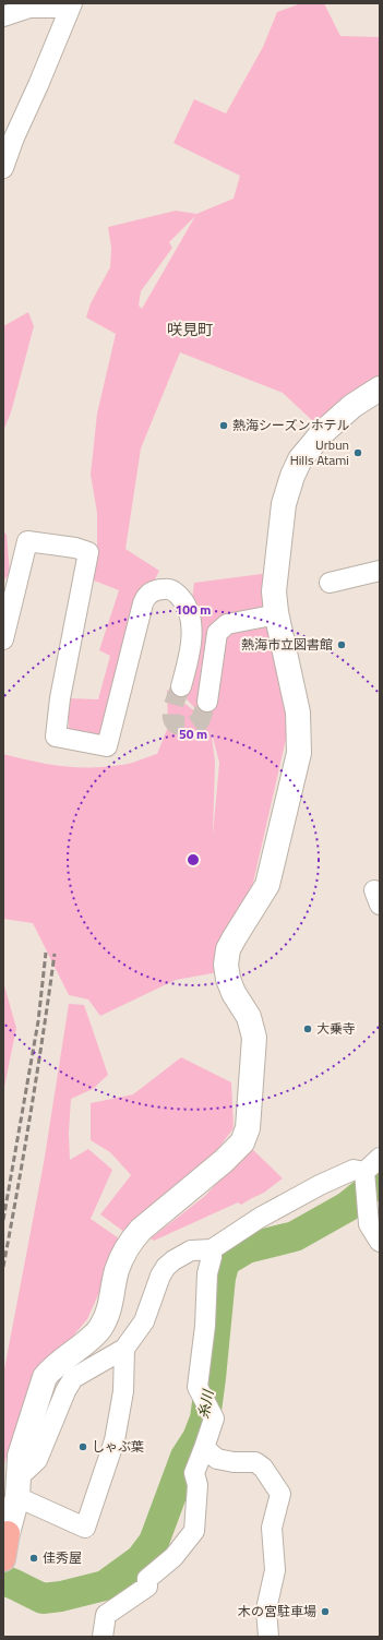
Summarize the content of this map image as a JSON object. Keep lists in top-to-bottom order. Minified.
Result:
{"districts":["咲見町"],"water":["糸川"],"places":["熱海シーズンホテル","Urbun Hills Atami","熱海市立図書館","大乗寺","しゃぶ葉","佳秀屋","木の宮駐車場"],"rings":["100 m","50 m"]}
